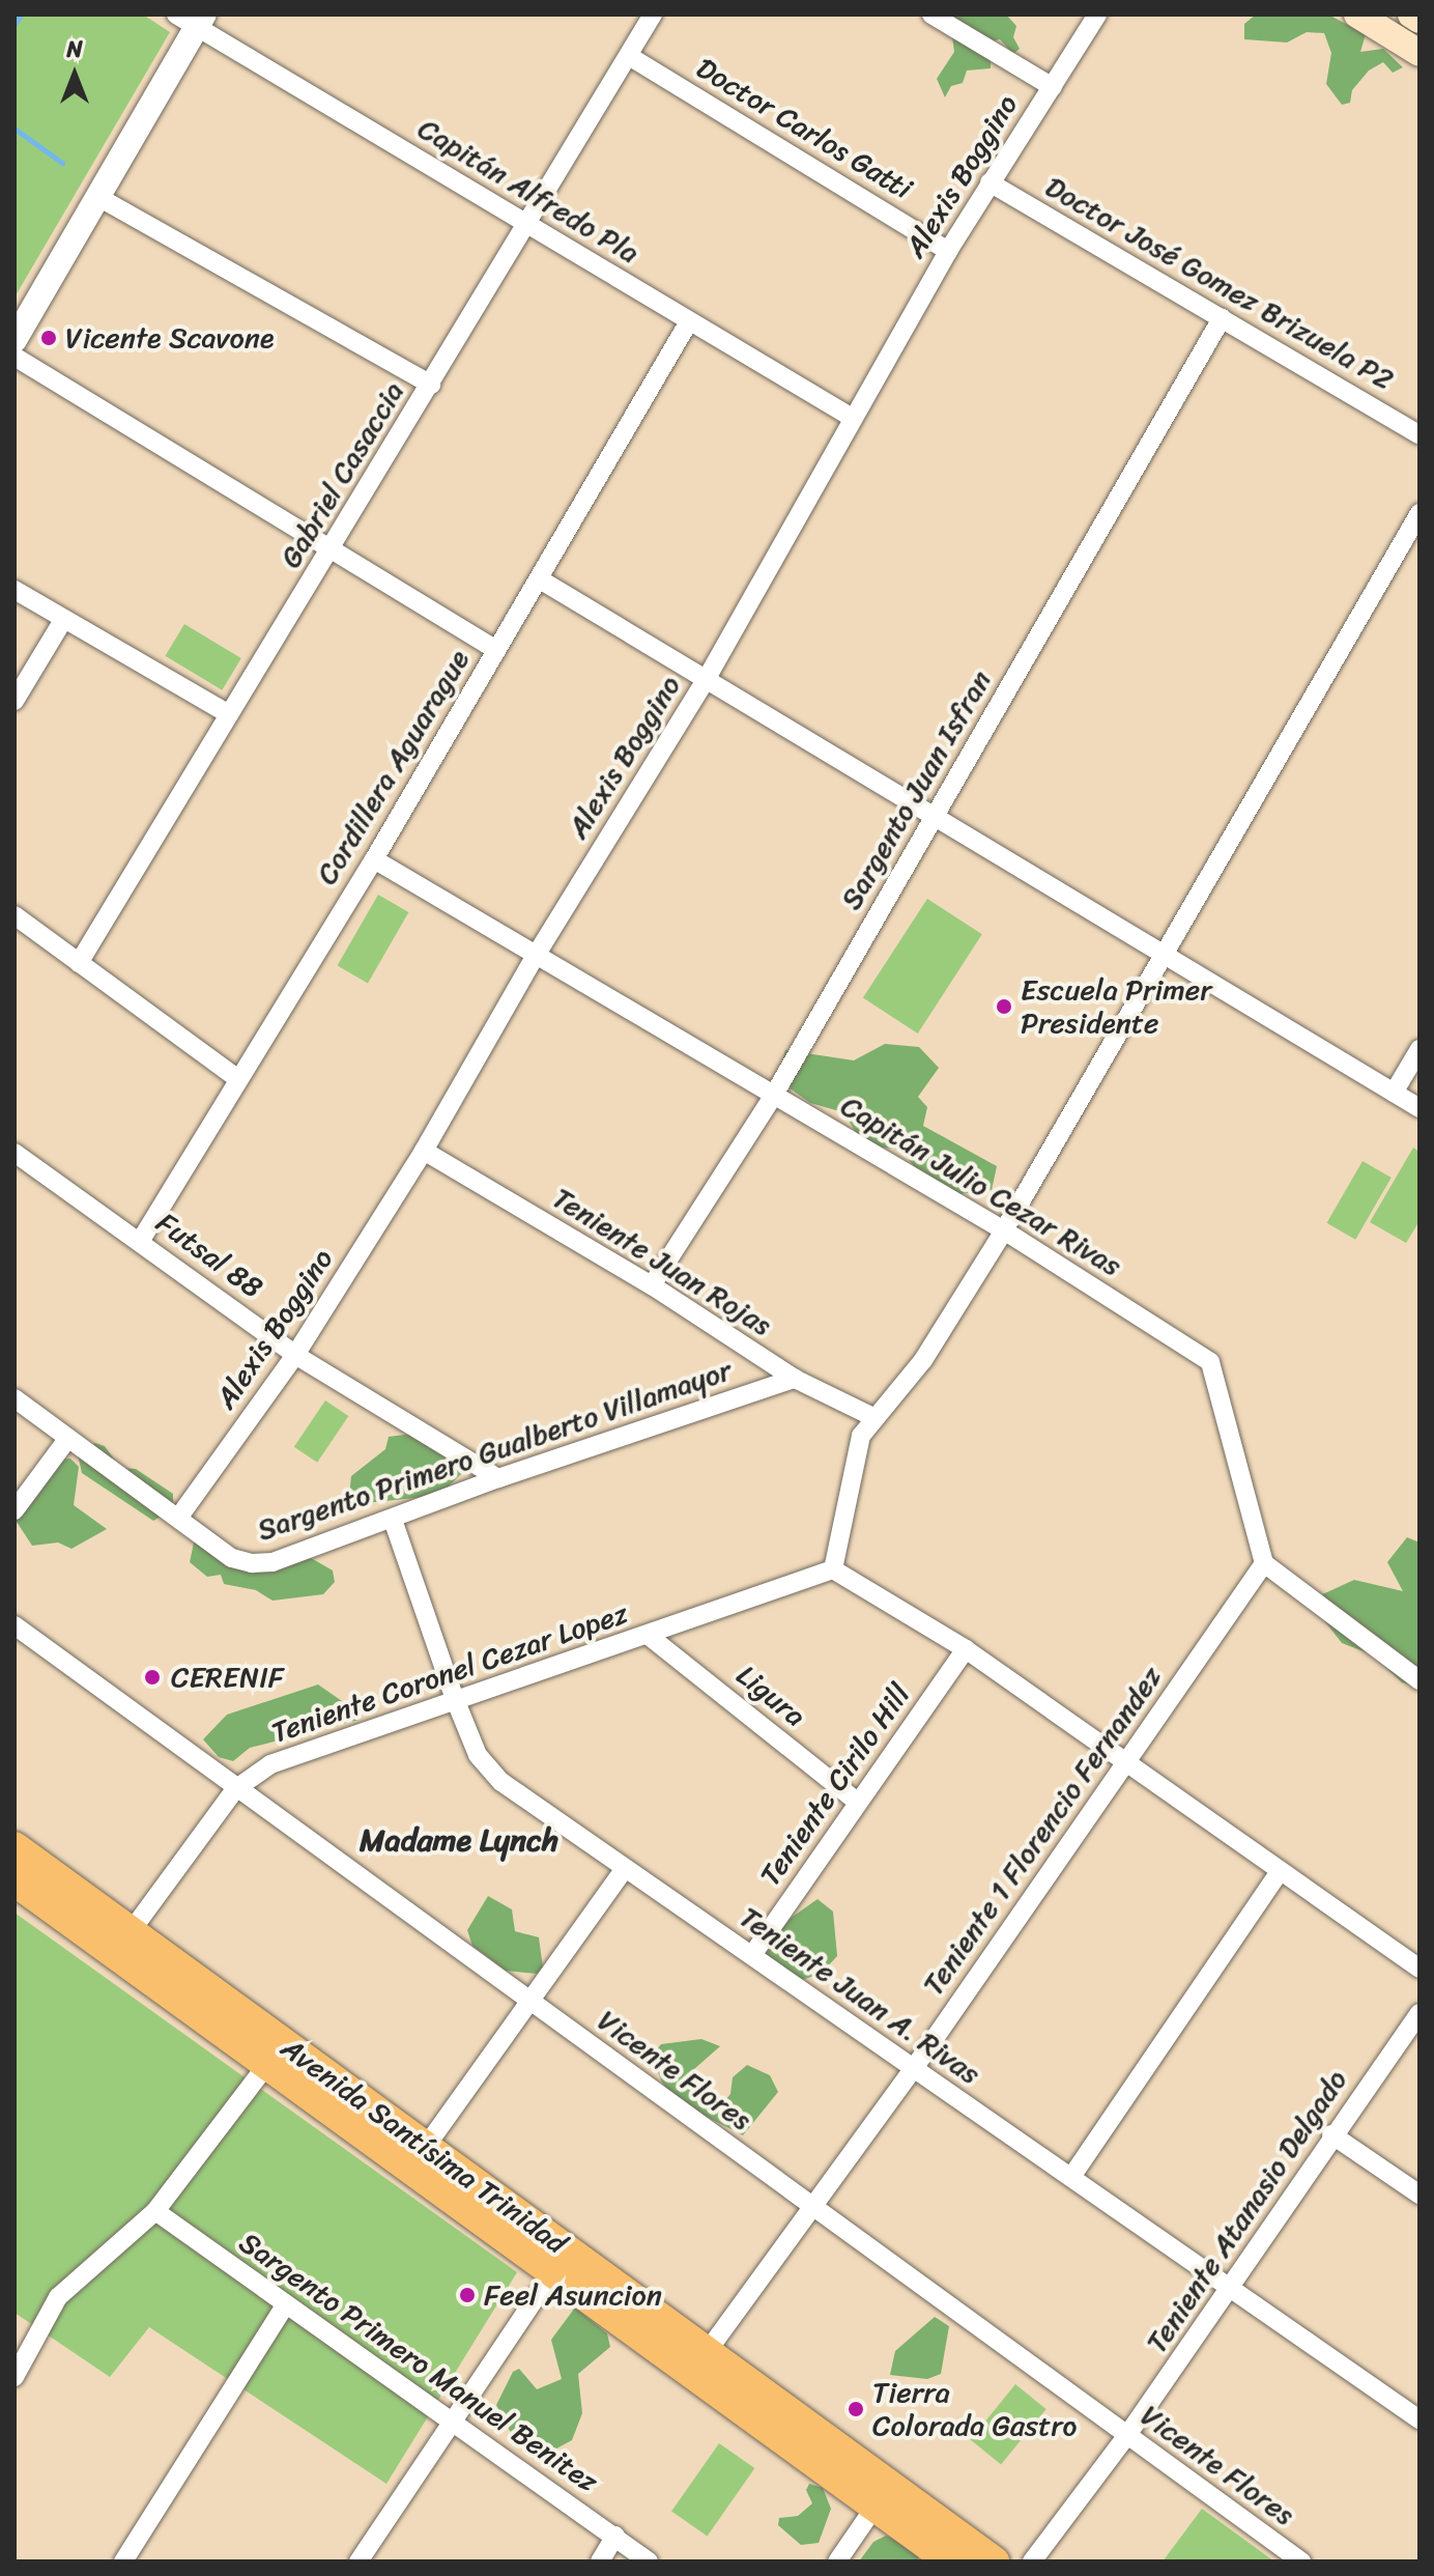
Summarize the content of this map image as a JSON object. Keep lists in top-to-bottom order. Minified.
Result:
{"streets":{"main road":["Avenida Santísima Trinidad"],"street":["Doctor Carlos Gatti","Alexis Boggino","Capitán Alfredo Pla","Doctor José Gomez Brizuela P2","Gabriel Casaccia","Cordillera Aguarague","Sargento Juan Isfran","Capitán Julio Cezar Rivas","Futsal 88","Teniente Juan Rojas","Sargento Primero Gualberto Villamayor","Teniente Coronel Cezar Lopez","Ligura","Teniente Cirilo Hill","Teniente 1 Florencio Fernandez","Teniente Juan A. Rivas","Vicente Flores","Teniente Atanasio Delgado","Sargento Primero Manuel Benitez"]},"crossings":[["Doctor Carlos Gatti","Alexis Boggino"],["Doctor Carlos Gatti","Gabriel Casaccia"],["Alexis Boggino","Capitán Alfredo Pla"],["Alexis Boggino","Doctor José Gomez Brizuela P2"],["Alexis Boggino","Capitán Julio Cezar Rivas"],["Alexis Boggino","Futsal 88"],["Alexis Boggino","Teniente Juan Rojas"],["Alexis Boggino","Sargento Primero Gualberto Villamayor"],["Capitán Alfredo Pla","Gabriel Casaccia"],["Capitán Alfredo Pla","Cordillera Aguarague"],["Doctor José Gomez Brizuela P2","Sargento Juan Isfran"],["Cordillera Aguarague","Capitán Julio Cezar Rivas"],["Cordillera Aguarague","Futsal 88"],["Sargento Juan Isfran","Capitán Julio Cezar Rivas"],["Sargento Juan Isfran","Teniente Juan Rojas"],["Capitán Julio Cezar Rivas","Teniente 1 Florencio Fernandez"],["Futsal 88","Sargento Primero Gualberto Villamayor"],["Teniente Juan Rojas","Sargento Primero Gualberto Villamayor"],["Sargento Primero Gualberto Villamayor","Teniente Juan A. Rivas"],["Teniente Coronel Cezar Lopez","Ligura"],["Teniente Coronel Cezar Lopez","Teniente Juan A. Rivas"],["Teniente Coronel Cezar Lopez","Vicente Flores"],["Teniente Coronel Cezar Lopez","Avenida Santísima Trinidad"],["Ligura","Teniente Cirilo Hill"],["Teniente Cirilo Hill","Teniente Juan A. Rivas"],["Teniente 1 Florencio Fernandez","Teniente Juan A. Rivas"],["Teniente 1 Florencio Fernandez","Vicente Flores"],["Teniente 1 Florencio Fernandez","Avenida Santísima Trinidad"],["Teniente Juan A. Rivas","Teniente Atanasio Delgado"],["Vicente Flores","Teniente Atanasio Delgado"]],"districts":["Madame Lynch"],"places":["Vicente Scavone","Escuela Primer Presidente","CERENIF","Feel Asuncion","Tierra Colorada Gastro"],"north":"top"}
